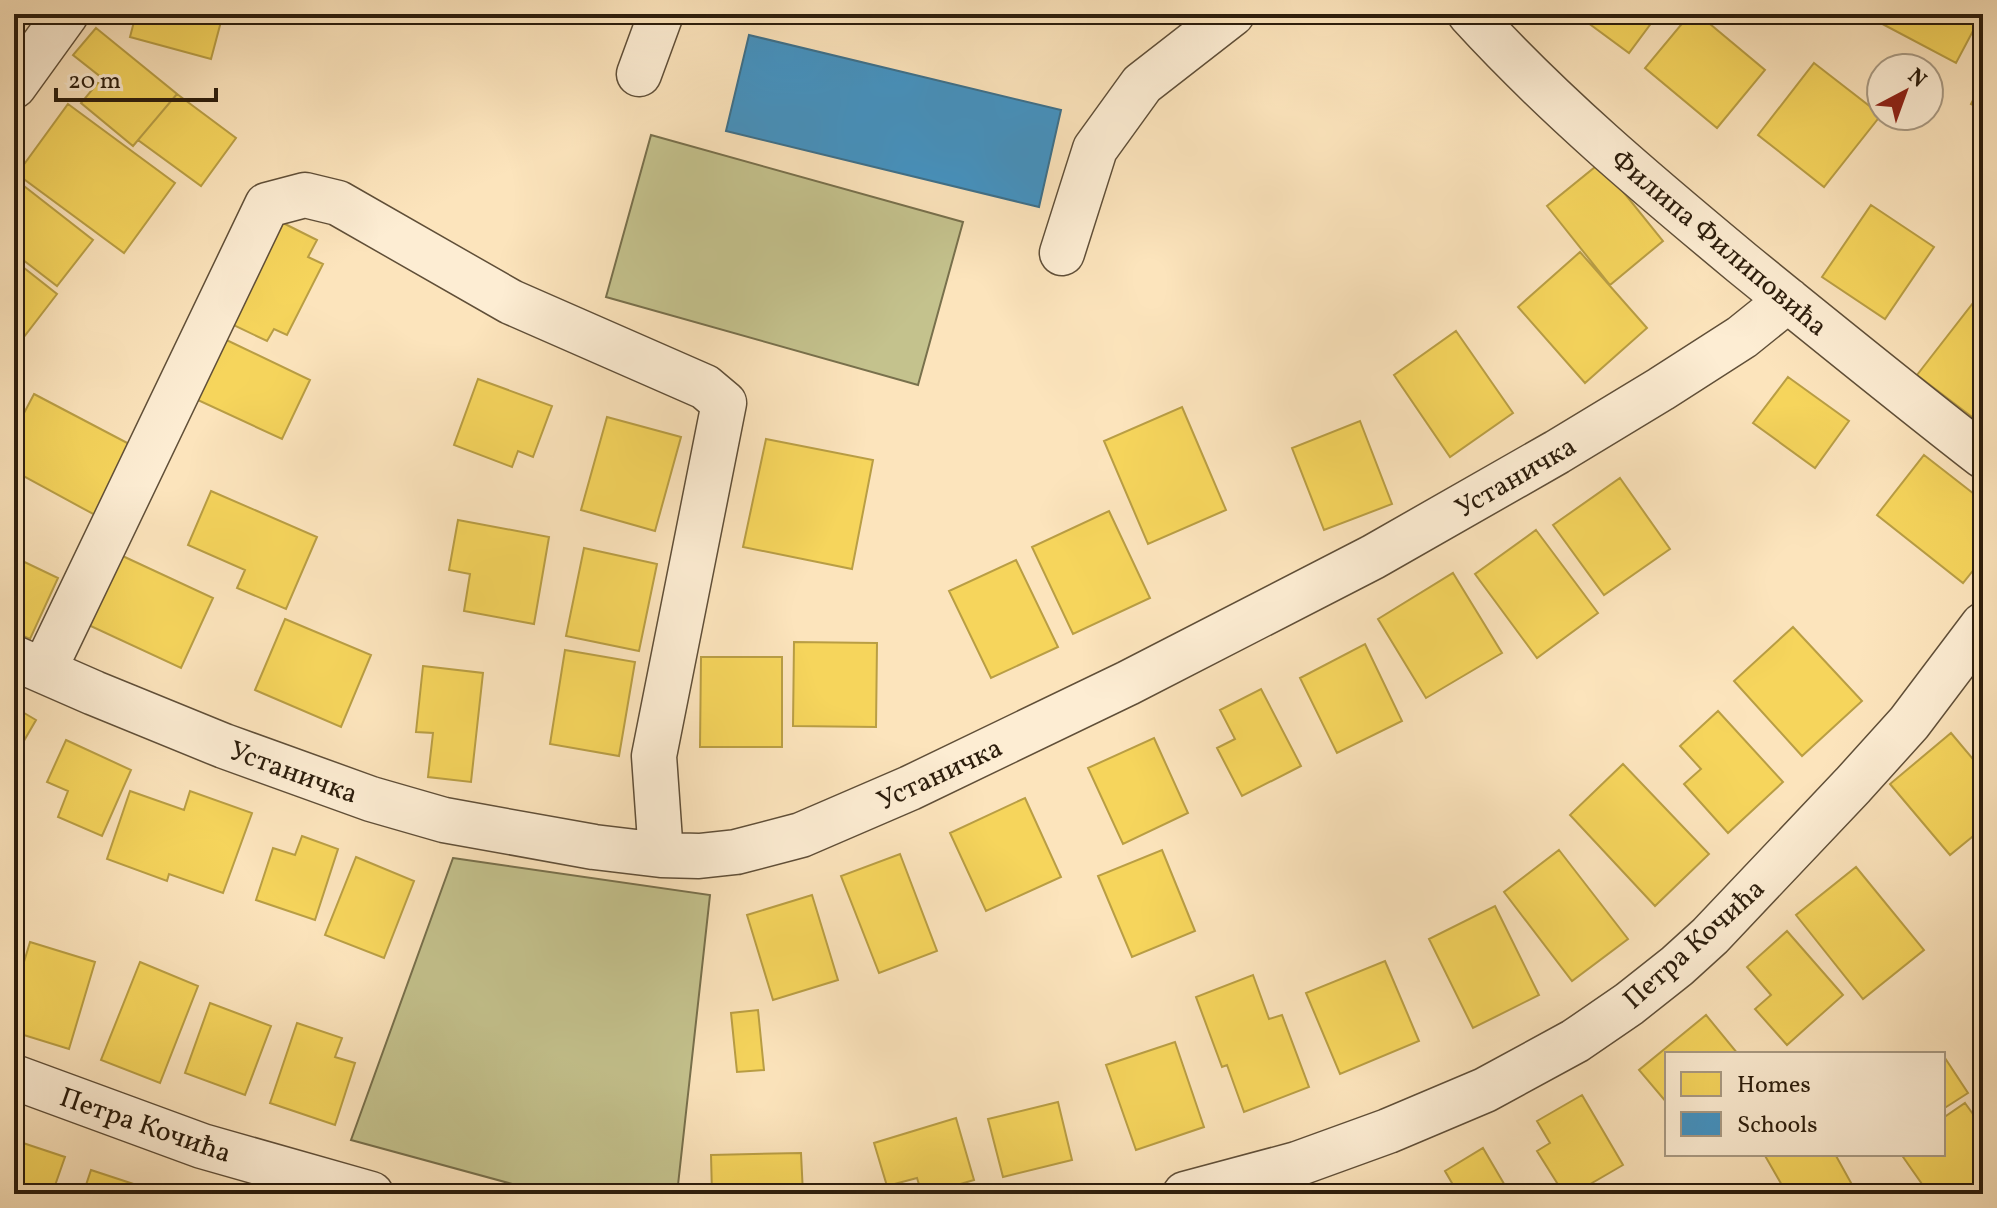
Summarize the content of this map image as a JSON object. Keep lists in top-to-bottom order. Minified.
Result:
{"streets":{"street":["Филипа Филиповића","Устаничка","Петра Кочића"]},"crossings":[["Филипа Филиповића","Устаничка"]],"legend":["Homes","Schools"],"scale_bar":"20 m","north":"top right"}
